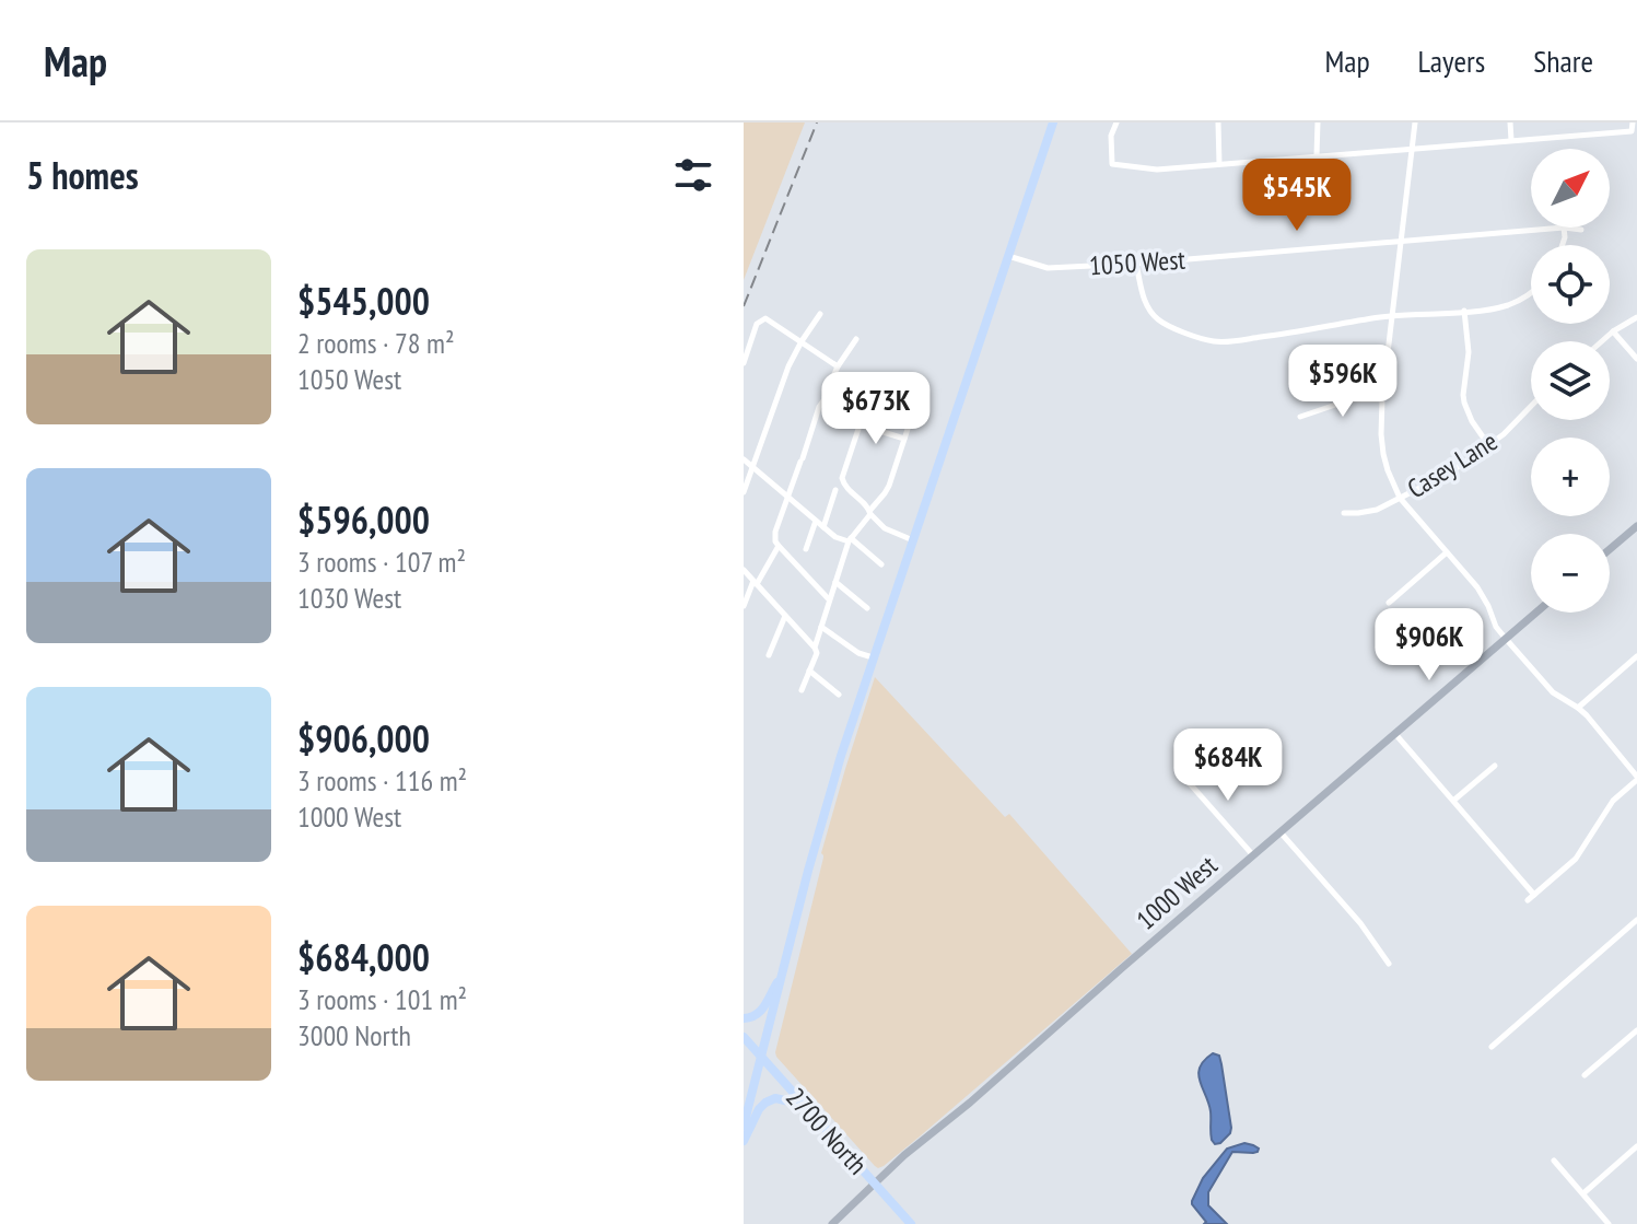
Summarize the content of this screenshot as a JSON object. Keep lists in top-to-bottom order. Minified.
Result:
{"streets":{"main road":["2700 North"],"street":["1050 West","Casey Lane","1000 West"]},"crossings":[["1000 West","2700 North"]],"north":"top right","page":{"header":"Map","nav":["Map","Layers","Share"],"heading":"5 homes","map_buttons":["+","−"],"price":["$545K","$596K","$673K","$906K","$684K"],"list":[{"name":"$545,000","note":"2 rooms · 78 m² · 1050 West"},{"name":"$596,000","note":"3 rooms · 107 m² · 1030 West"},{"name":"$906,000","note":"3 rooms · 116 m² · 1000 West"},{"name":"$684,000","note":"3 rooms · 101 m² · 3000 North"}]}}
